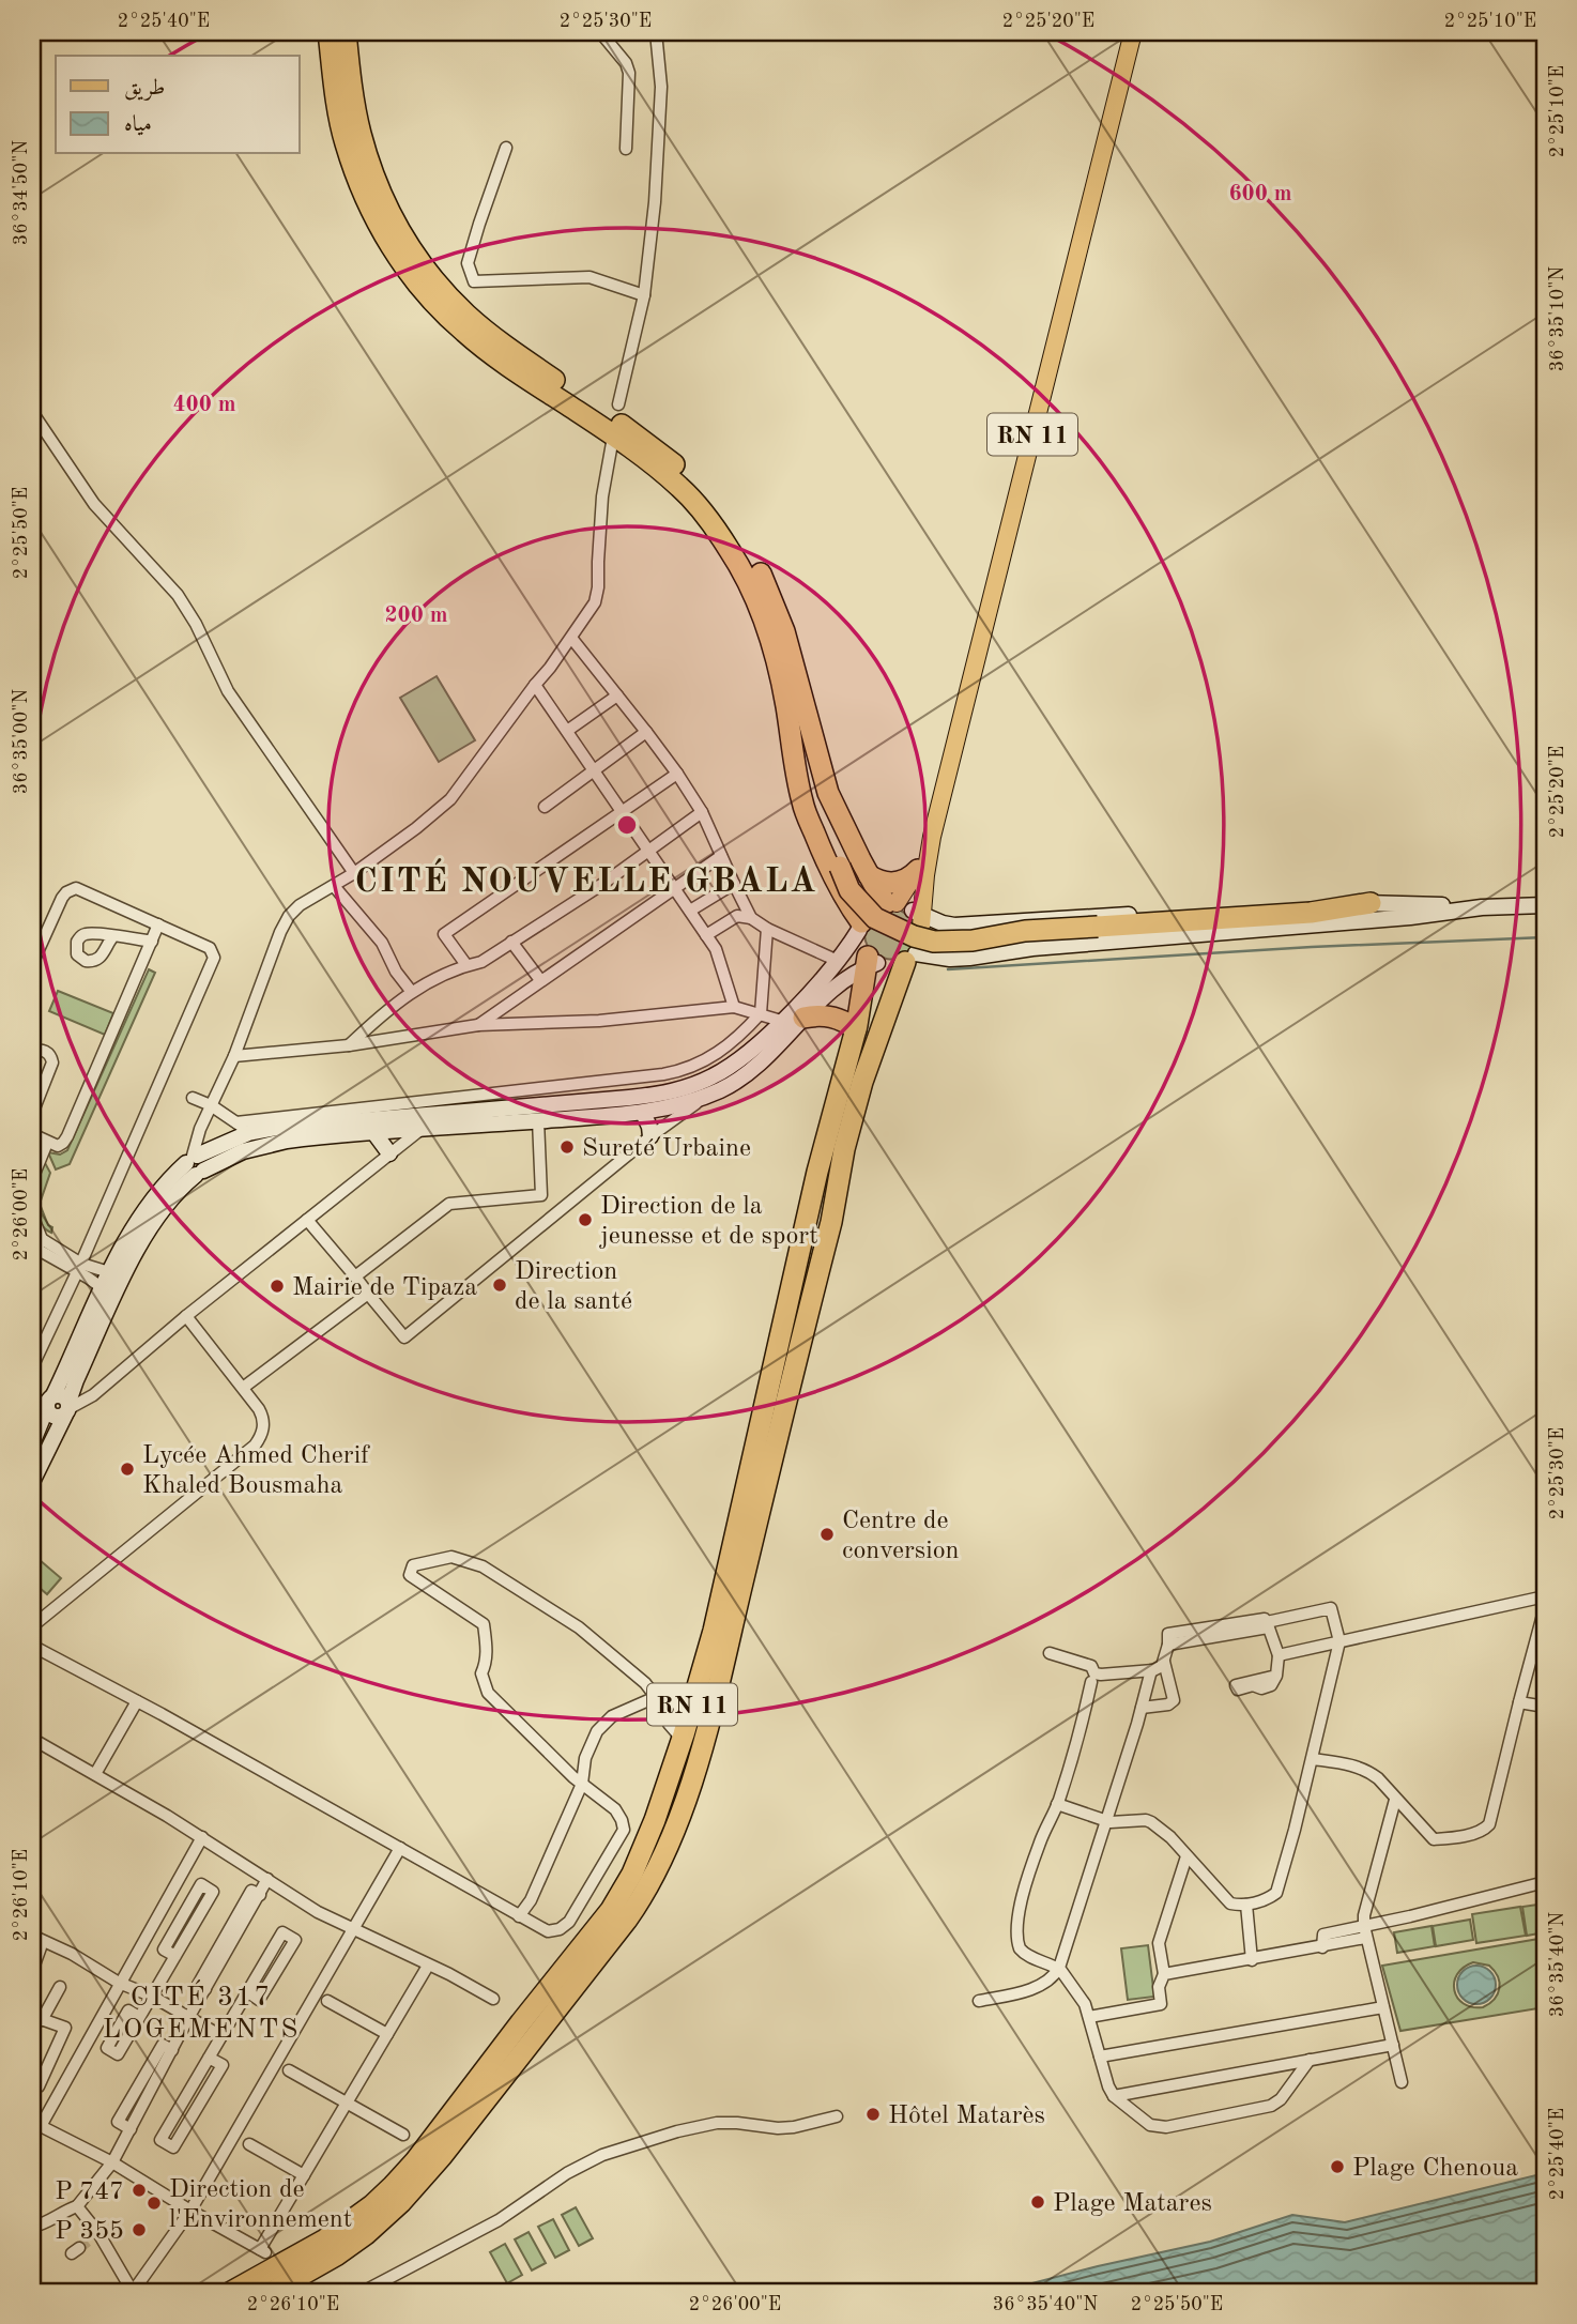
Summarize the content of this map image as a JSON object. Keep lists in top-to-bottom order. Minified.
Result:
{"streets":{"highway":["RN 11"]},"districts":["CITÉ NOUVELLE GBALA","CITÉ 317 LOGEMENTS"],"places":["Sureté Urbaine","Direction de la jeunesse et de sport","Direction de la santé","Mairie de Tipaza","Lycée Ahmed Cherif Khaled Bousmaha","Centre de conversion","Hôtel Matarès","Plage Chenoua","P 747","Plage Matares","Direction de l'Environnement","P 355"],"legend":["طريق","مياه"],"coordinates":["2°25'40\"E","2°25'30\"E","2°25'20\"E","2°25'10\"E","36°34'50\"N","36°35'10\"N","2°25'50\"E","36°35'00\"N","2°26'00\"E","2°26'10\"E","36°35'40\"N"],"rings":["600 m","400 m","200 m"]}
